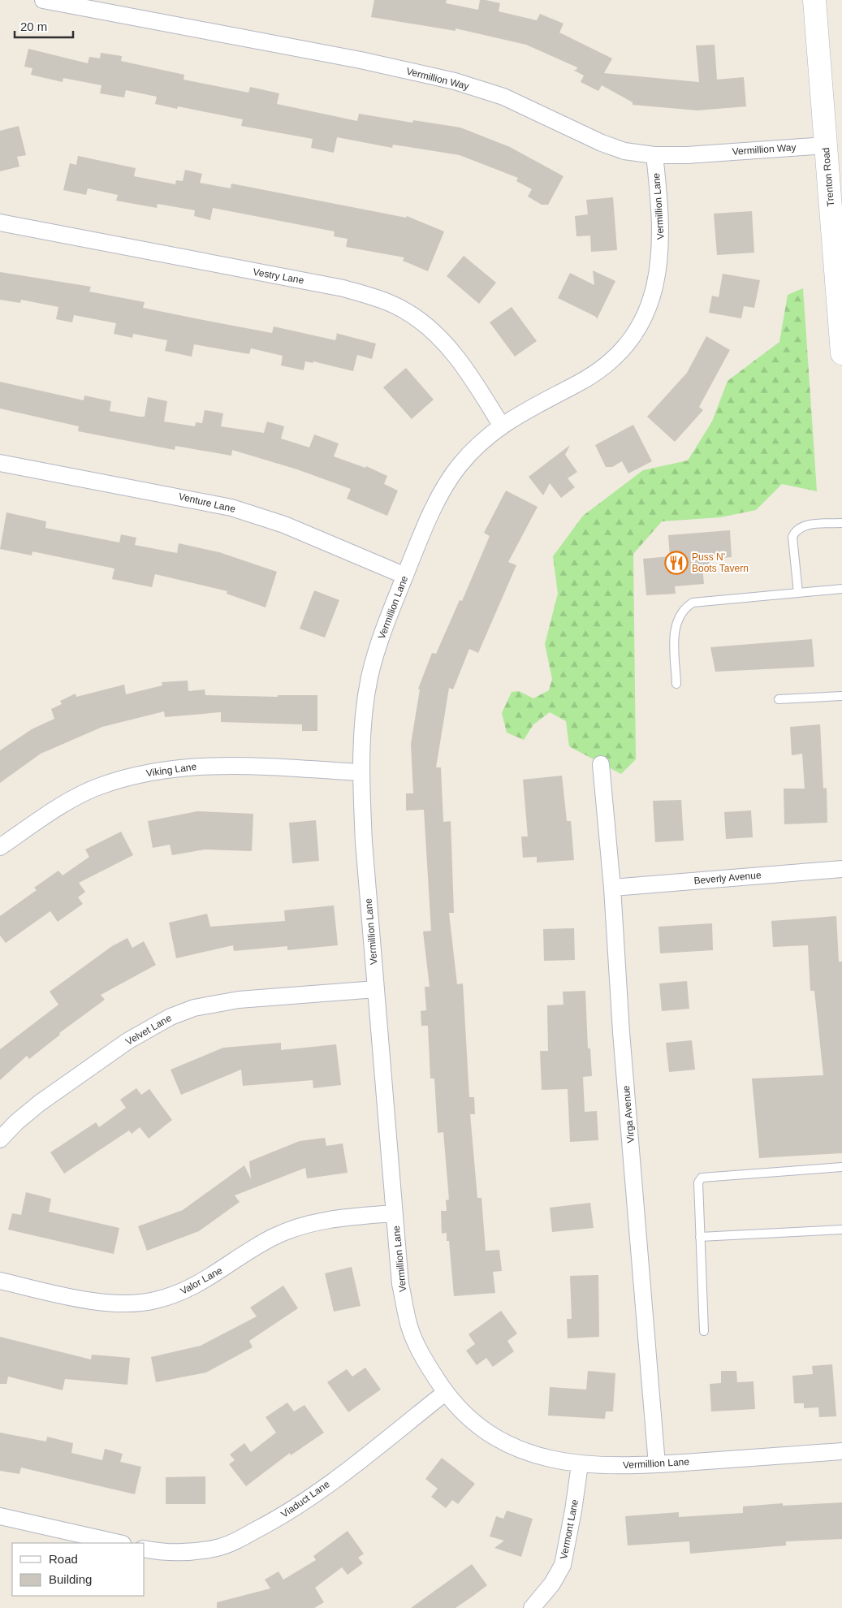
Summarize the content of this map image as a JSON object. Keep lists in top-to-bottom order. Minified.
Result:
{"streets":{"main road":["Trenton Road"],"street":["Vermillion Way","Vermillion Lane","Vestry Lane","Venture Lane","Viking Lane","Beverly Avenue","Velvet Lane","Virga Avenue","Valor Lane","Viaduct Lane","Vermont Lane"]},"crossings":[["Vermillion Way","Trenton Road"],["Vermillion Way","Vermillion Lane"],["Vermillion Lane","Vestry Lane"],["Vermillion Lane","Venture Lane"],["Vermillion Lane","Viking Lane"],["Vermillion Lane","Velvet Lane"],["Vermillion Lane","Virga Avenue"],["Vermillion Lane","Valor Lane"],["Vermillion Lane","Viaduct Lane"],["Vermillion Lane","Vermont Lane"],["Beverly Avenue","Virga Avenue"]],"places":{"restaurant":["Puss N' Boots Tavern"]},"legend":["Road","Building"],"scale_bar":"20 m"}
